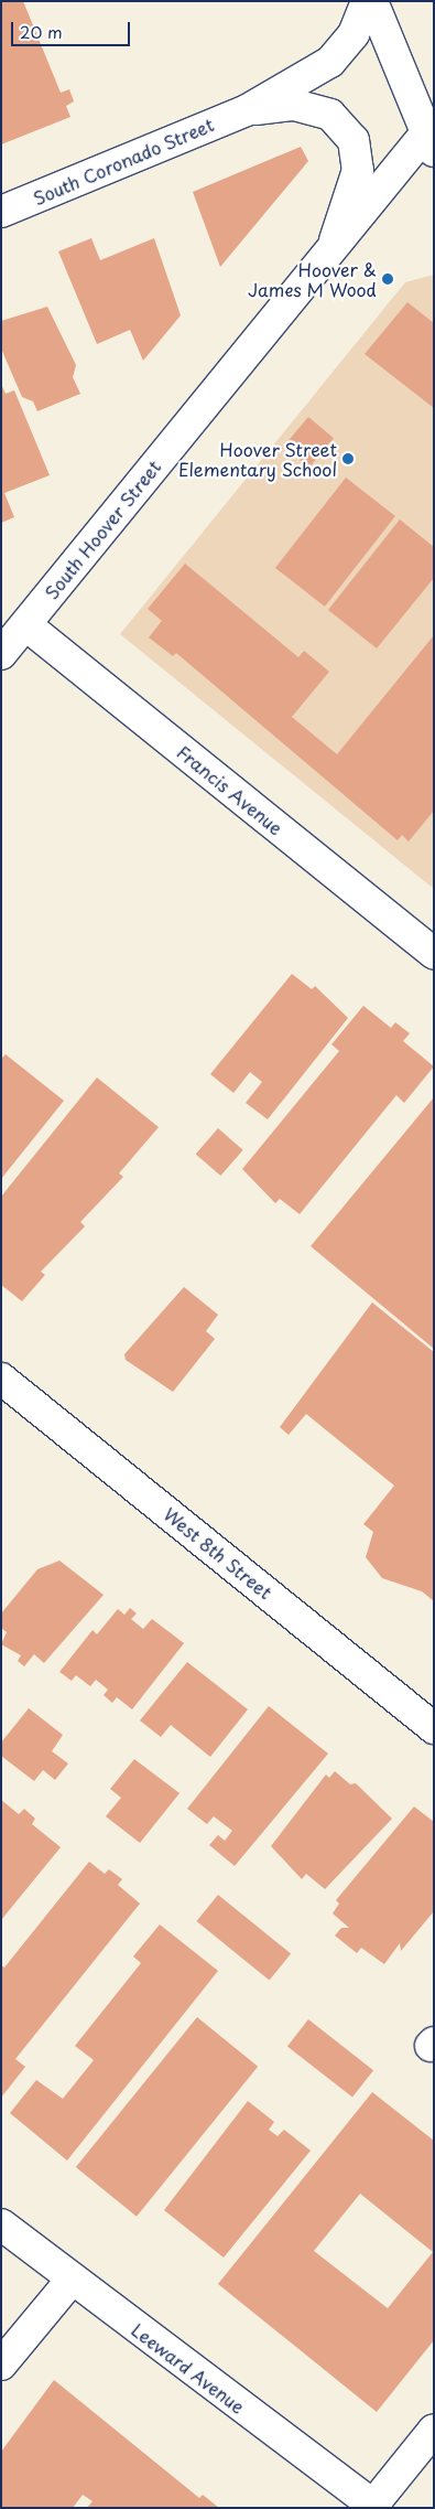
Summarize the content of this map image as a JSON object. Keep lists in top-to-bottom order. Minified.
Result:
{"streets":{"street":["South Coronado Street","South Hoover Street","Francis Avenue","West 8th Street","Leeward Avenue"]},"crossings":[["South Coronado Street","South Hoover Street"],["South Hoover Street","Francis Avenue"]],"places":["Hoover & James M Wood","Hoover Street Elementary School"],"scale_bar":"20 m"}
